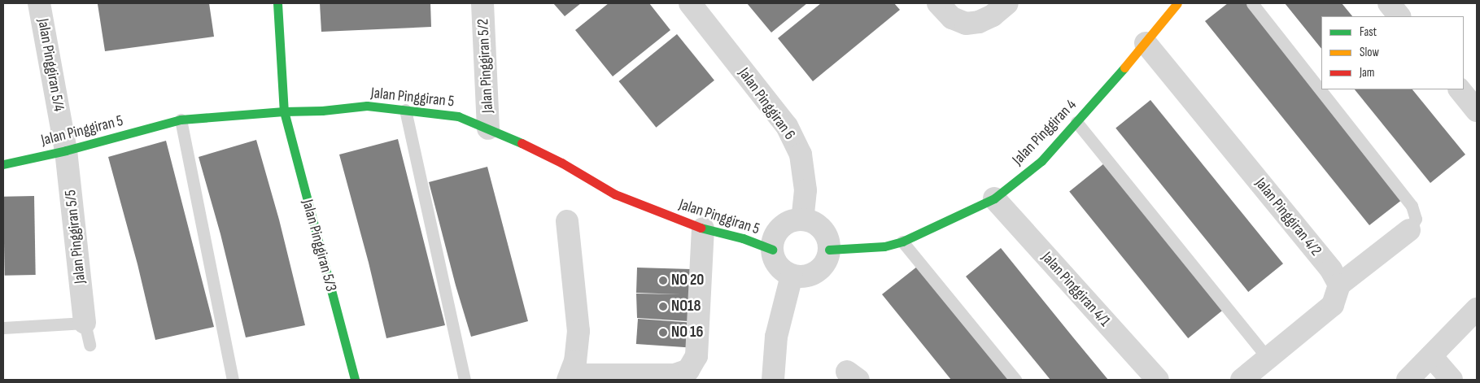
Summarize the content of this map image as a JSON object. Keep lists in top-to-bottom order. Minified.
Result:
{"streets":{"street":["Jalan Pinggiran 5/4","Jalan Pinggiran 5/2","Jalan Pinggiran 5","Jalan Pinggiran 6","Jalan Pinggiran 4","Jalan Pinggiran 4/2","Jalan Pinggiran 5/5","Jalan Pinggiran 5/3","Jalan Pinggiran 4/1"]},"crossings":[["Jalan Pinggiran 5/4","Jalan Pinggiran 5"],["Jalan Pinggiran 5/4","Jalan Pinggiran 5/5"],["Jalan Pinggiran 5/2","Jalan Pinggiran 5"],["Jalan Pinggiran 5","Jalan Pinggiran 6"],["Jalan Pinggiran 5","Jalan Pinggiran 4"],["Jalan Pinggiran 5","Jalan Pinggiran 5/5"],["Jalan Pinggiran 5","Jalan Pinggiran 5/3"],["Jalan Pinggiran 6","Jalan Pinggiran 4"],["Jalan Pinggiran 4","Jalan Pinggiran 4/2"],["Jalan Pinggiran 4","Jalan Pinggiran 4/1"]],"places":["NO 20","NO18","NO 16"],"legend":["Fast","Slow","Jam"]}
